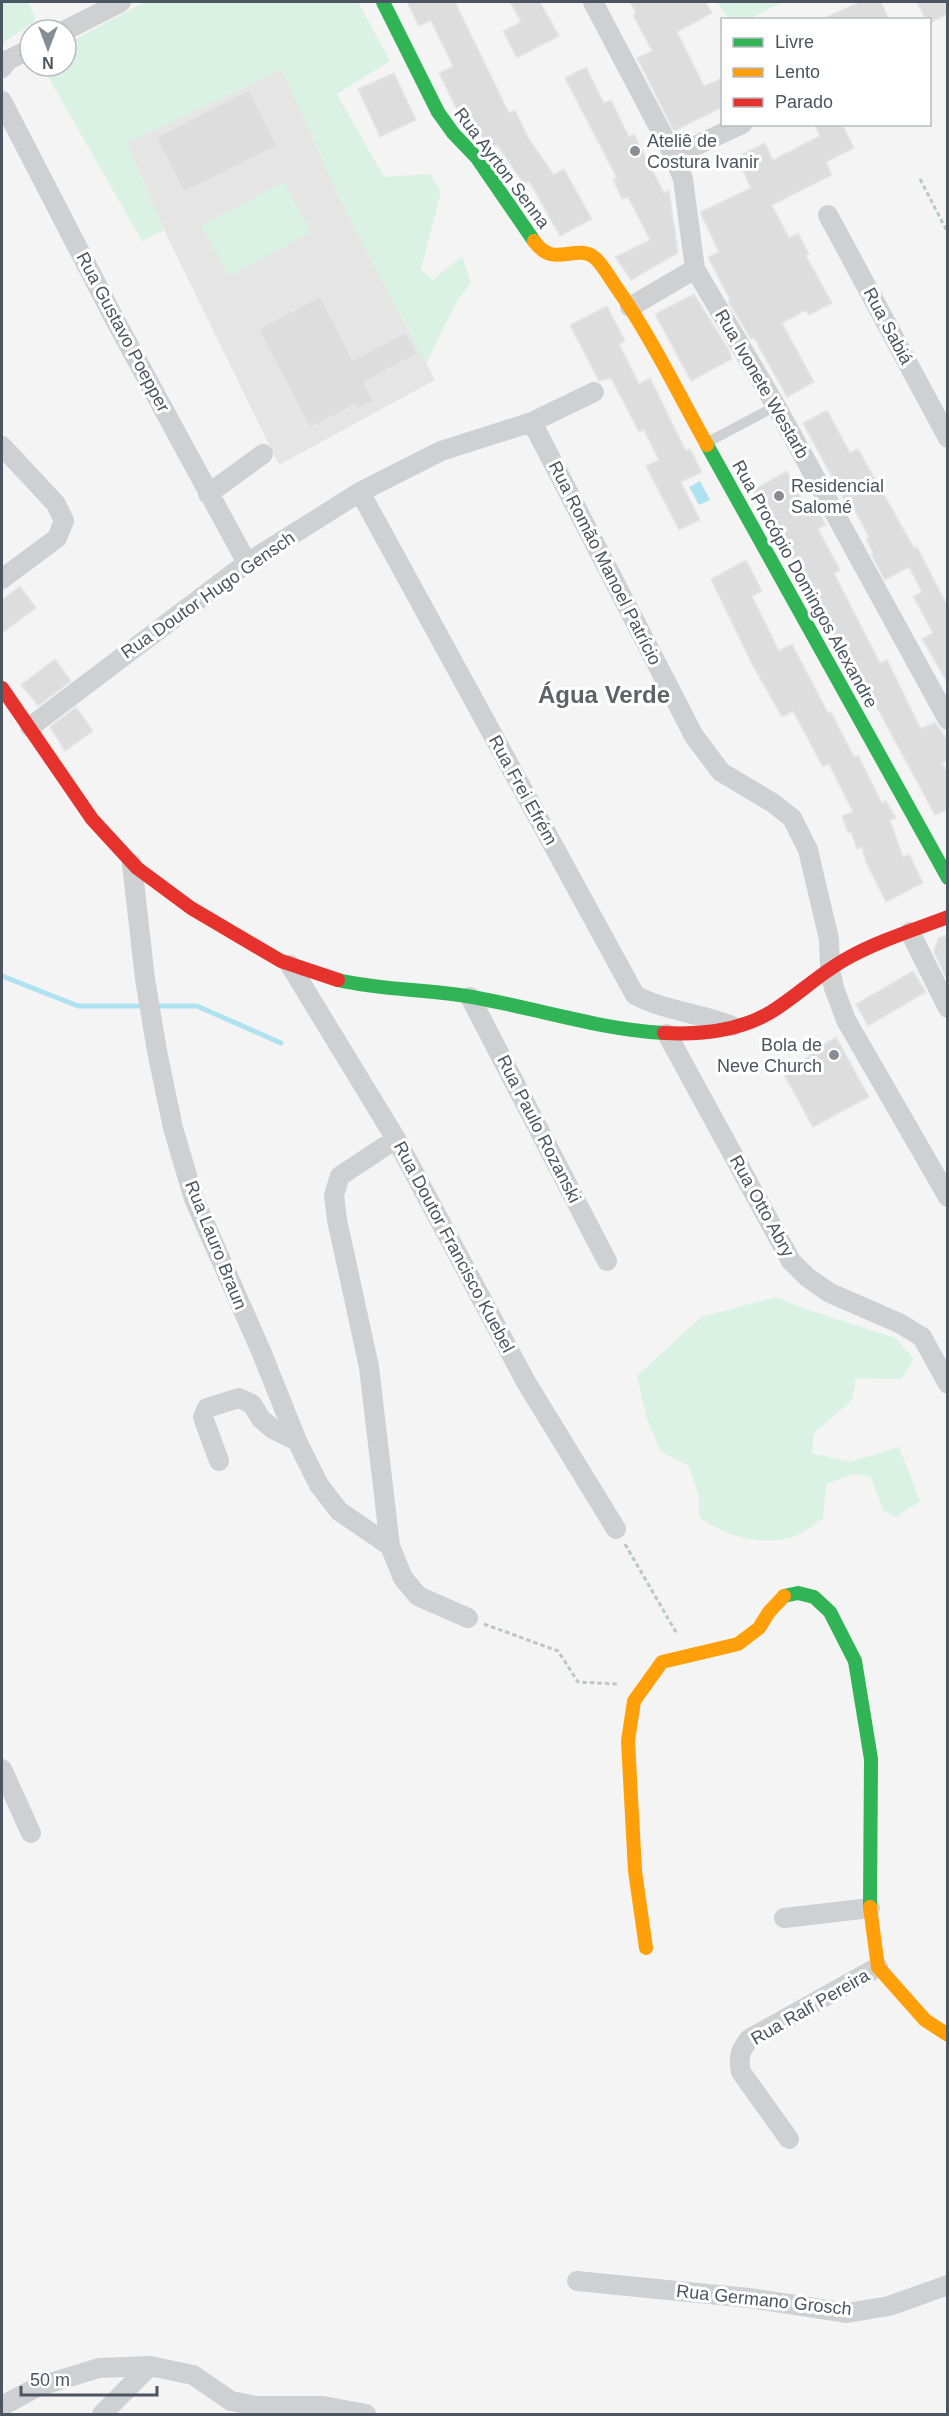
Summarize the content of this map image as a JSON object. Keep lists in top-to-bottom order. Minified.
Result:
{"streets":{"street":["Rua Ayrton Senna","Rua Sabiá","Rua Gustavo Poepper","Rua Ivonete Westarb","Rua Romão Manoel Patrício","Rua Procópio Domingos Alexandre","Rua Doutor Hugo Gensch","Rua Frei Efrém","Rua Paulo Rozanski","Rua Otto Abry","Rua Lauro Braun","Rua Doutor Francisco Kuebel","Rua Ralf Pereira","Rua Germano Grosch"]},"crossings":[["Rua Ayrton Senna","Rua Procópio Domingos Alexandre"],["Rua Gustavo Poepper","Rua Doutor Hugo Gensch"],["Rua Romão Manoel Patrício","Rua Doutor Hugo Gensch"],["Rua Doutor Hugo Gensch","Rua Frei Efrém"]],"districts":["Água Verde"],"places":["Ateliê de Costura Ivanir","Residencial Salomé","Bola de Neve Church"],"legend":["Livre","Lento","Parado"],"scale_bar":"50 m","north":"bottom"}
